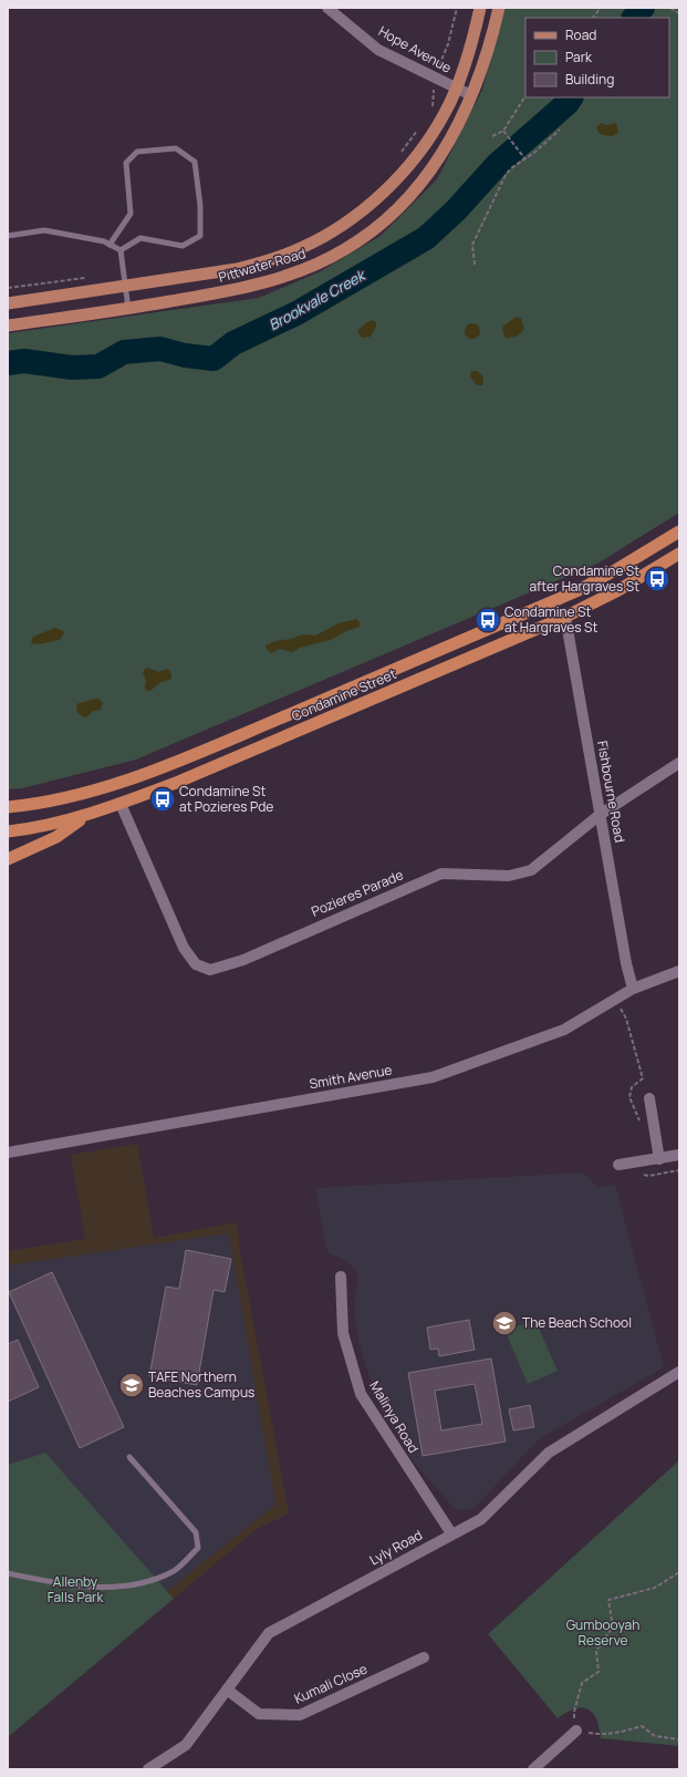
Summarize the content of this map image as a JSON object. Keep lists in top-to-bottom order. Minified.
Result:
{"streets":{"highway":["Condamine Street","Fishbourne Road"],"main road":["Pittwater Road"],"street":["Hope Avenue","Pozieres Parade","Smith Avenue","Malinya Road","Lyly Road","Kumali Close"]},"crossings":[["Hope Avenue","Pittwater Road"],["Condamine Street","Fishbourne Road"],["Condamine Street","Pozieres Parade"],["Fishbourne Road","Pozieres Parade"],["Fishbourne Road","Smith Avenue"],["Malinya Road","Lyly Road"],["Lyly Road","Kumali Close"]],"water":["Brookvale Creek"],"parks":["Allenby Falls Park","Gumbooyah Reserve"],"places":{"bus stop":["Condamine St after Hargraves St","Condamine St at Hargraves St","Condamine St at Pozieres Pde"],"school or university":["The Beach School","TAFE Northern Beaches Campus"]},"legend":["Road","Park","Building"]}
